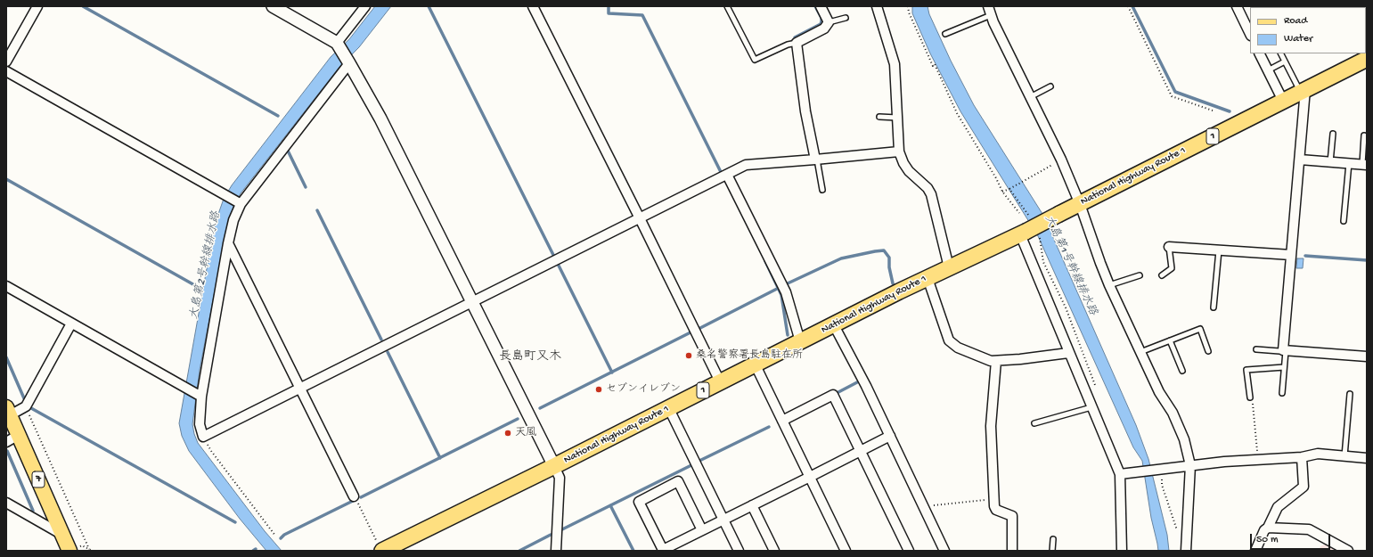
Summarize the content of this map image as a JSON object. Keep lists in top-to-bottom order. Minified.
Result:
{"streets":{"highway":["1","National Highway Route 1"],"main road":["7"]},"districts":["長島町又木"],"water":["大島第2号幹線排水路","大島第1号幹線排水路"],"places":["桑名警察署長島駐在所","セブンイレブン","天風"],"legend":["Road","Water"],"scale_bar":"50 m"}
